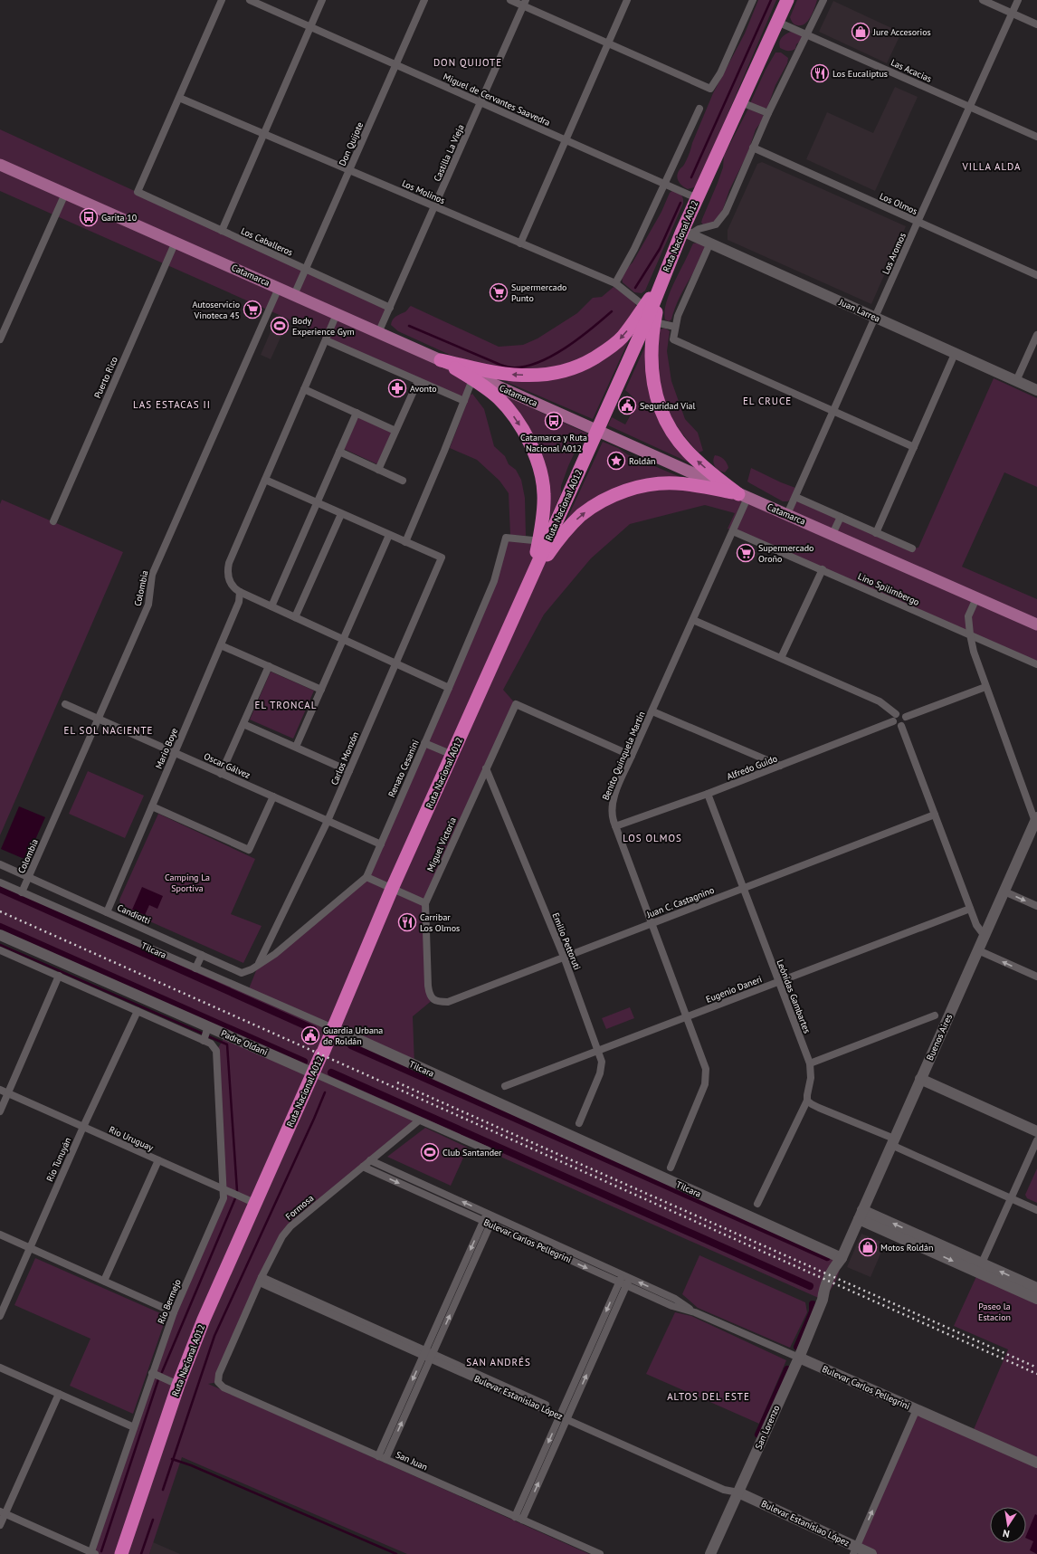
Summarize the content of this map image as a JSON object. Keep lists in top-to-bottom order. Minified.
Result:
{"streets":{"highway":["Ruta Nacional A012"],"main road":["Catamarca","Juan Larrea","Tilcara","Buenos Aires","Padre Oldani","Bulevar Carlos Pellegrini","Bulevar Estanislao López","San Lorenzo"],"street":["Las Acacias","Miguel de Cervantes Saavedra","Don Quijote","Castilla La Vieja","Los Molinos","Los Olmos","Los Caballeros","Los Aromos","Puerto Rico","Colombia","Lino Spilimbergo","Mario Boye","Benito Quinquela Martín","Carlos Monzón","Oscar Gálvez","Alfredo Guido","Renato Cesanini","Miguel Victoria","Juan C. Castagnino","Candiotti","Emilio Pettoruti","Eugenio Daneri","Leónidas Gambartes","Río Uruguay","Río Tunuyán","Formosa","Río Bermejo","San Juan"]},"crossings":[["Las Acacias","Ruta Nacional A012"],["Las Acacias","Los Aromos"],["Miguel de Cervantes Saavedra","Don Quijote"],["Miguel de Cervantes Saavedra","Castilla La Vieja"],["Miguel de Cervantes Saavedra","Ruta Nacional A012"],["Don Quijote","Los Molinos"],["Don Quijote","Los Caballeros"],["Don Quijote","Catamarca"],["Castilla La Vieja","Los Molinos"],["Castilla La Vieja","Los Caballeros"],["Castilla La Vieja","Catamarca"],["Los Molinos","Ruta Nacional A012"],["Los Molinos","Los Caballeros"],["Los Olmos","Los Aromos"],["Ruta Nacional A012","Catamarca"],["Ruta Nacional A012","Juan Larrea"],["Ruta Nacional A012","Renato Cesanini"],["Ruta Nacional A012","Tilcara"],["Ruta Nacional A012","Padre Oldani"],["Ruta Nacional A012","Río Uruguay"],["Los Aromos","Catamarca"],["Los Aromos","Juan Larrea"],["Catamarca","Puerto Rico"],["Catamarca","Colombia"],["Catamarca","Benito Quinquela Martín"],["Colombia","Oscar Gálvez"],["Colombia","Candiotti"],["Colombia","Tilcara"],["Lino Spilimbergo","Benito Quinquela Martín"],["Mario Boye","Oscar Gálvez"],["Mario Boye","Candiotti"],["Benito Quinquela Martín","Alfredo Guido"],["Benito Quinquela Martín","Miguel Victoria"],["Benito Quinquela Martín","Juan C. Castagnino"],["Benito Quinquela Martín","Eugenio Daneri"],["Carlos Monzón","Oscar Gálvez"],["Carlos Monzón","Renato Cesanini"],["Carlos Monzón","Candiotti"],["Oscar Gálvez","Renato Cesanini"],["Alfredo Guido","Leónidas Gambartes"],["Renato Cesanini","Candiotti"],["Miguel Victoria","Juan C. Castagnino"],["Miguel Victoria","Emilio Pettoruti"],["Juan C. Castagnino","Emilio Pettoruti"],["Juan C. Castagnino","Leónidas Gambartes"],["Emilio Pettoruti","Eugenio Daneri"],["Tilcara","Buenos Aires"],["Eugenio Daneri","Leónidas Gambartes"],["Buenos Aires","San Lorenzo"],["Padre Oldani","Formosa"],["Río Uruguay","Río Tunuyán"],["Río Uruguay","Río Bermejo"],["Formosa","Bulevar Carlos Pellegrini"],["Formosa","Bulevar Estanislao López"],["Formosa","San Juan"],["Bulevar Carlos Pellegrini","San Lorenzo"],["Bulevar Estanislao López","San Lorenzo"]],"districts":["DON QUIJOTE","VILLA ALDA","EL CRUCE","LAS ESTACAS II","EL TRONCAL","EL SOL NACIENTE","LOS OLMOS","SAN ANDRÉS","ALTOS DEL ESTE"],"parks":["Camping La Sportiva","Paseo la Estacion"],"places":{"shop":["Jure Accesorios","Motos Roldán"],"restaurant":["Los Eucaliptus","Carribar Los Olmos"],"bus stop":["Garita 10","Catamarca y Ruta Nacional A012"],"supermarket":["Supermercado Punto","Autoservicio Vinoteca 45","Supermercado Oroño"],"sports":["Body Experience Gym","Club Santander"],"pharmacy":["Avonto"],"public building":["Seguridad Vial","Guardia Urbana de Roldán"],"place":["Roldán"]},"north":"bottom"}
